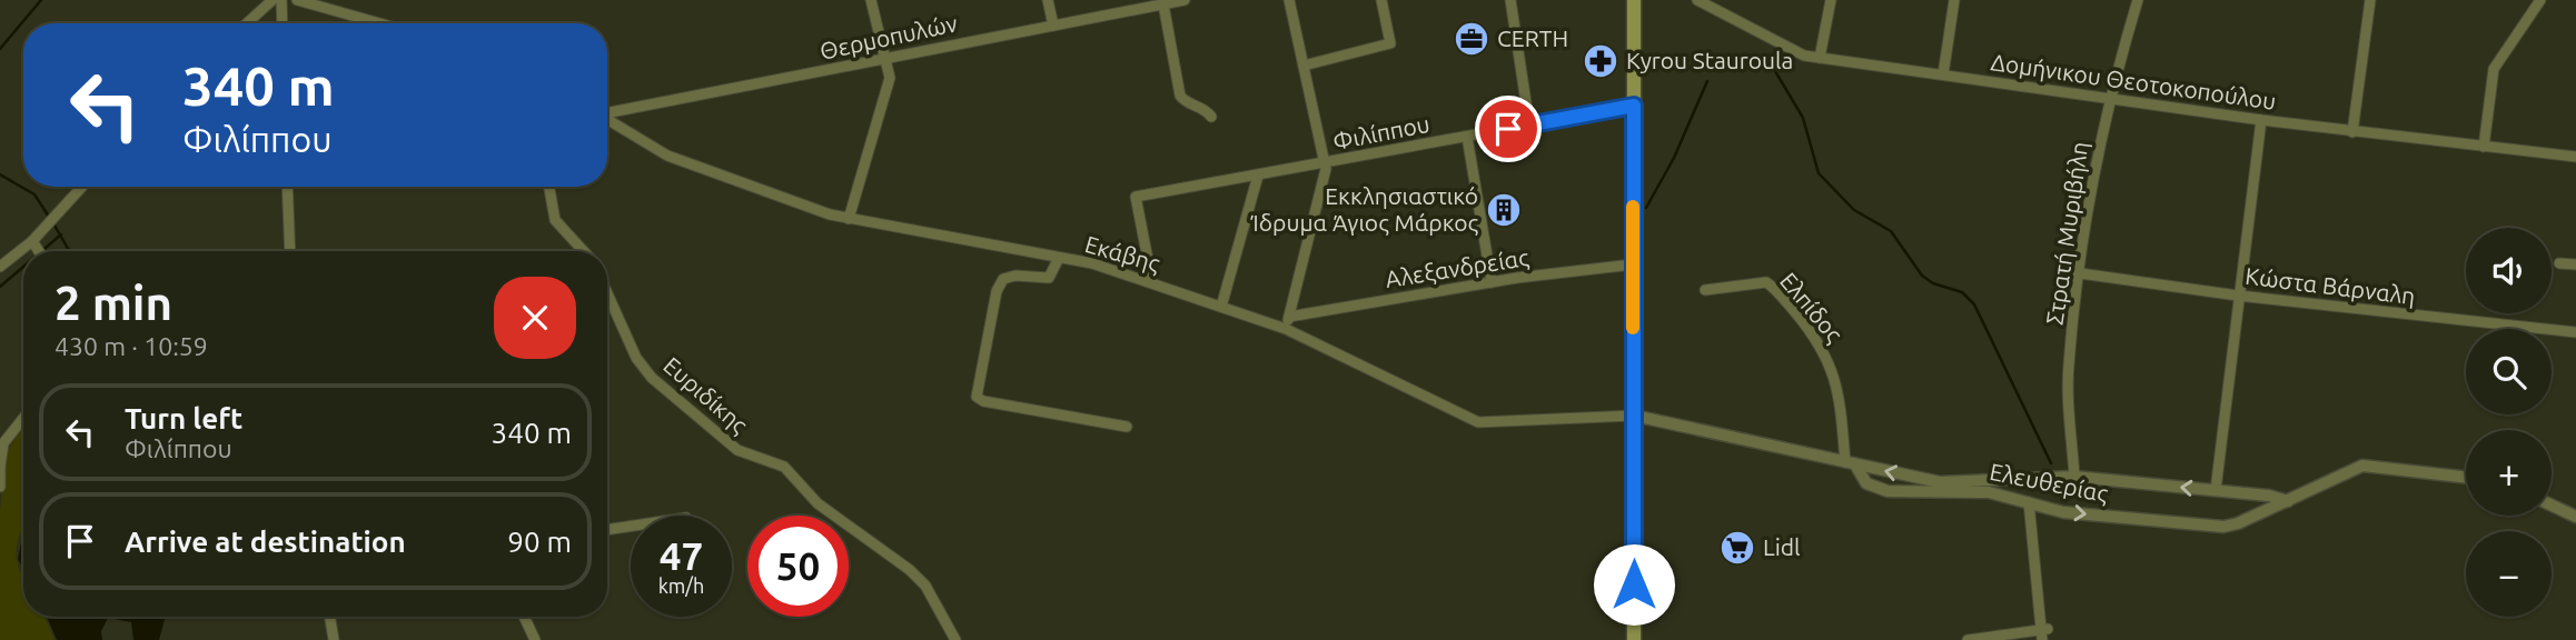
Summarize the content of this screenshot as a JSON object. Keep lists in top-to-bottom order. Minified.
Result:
{"streets":{"street":["Θερμοπυλών","Δομήνικου Θεοτοκοπούλου","Φιλίππου","Στρατή Μυριβήλη","Εκάβης","Αλεξανδρείας","Κώστα Βάρναλη","Ελπίδος","Ευριδίκης","Ελευθερίας"]},"crossings":[["Δομήνικου Θεοτοκοπούλου","Στρατή Μυριβήλη"],["Φιλίππου","Εκάβης"],["Στρατή Μυριβήλη","Κώστα Βάρναλη"],["Στρατή Μυριβήλη","Ελευθερίας"],["Εκάβης","Ελευθερίας"],["Ελπίδος","Ελευθερίας"]],"places":{"office":["CERTH"],"pharmacy":["Kyrou Stauroula"],"building":["Εκκλησιαστικό Ίδρυμα Άγιος Μάρκος"],"supermarket":["Lidl"]},"page":{"turn":["340 m","Φιλίππου"],"map_buttons":["+","−"],"heading":["2 min","430 m · 10:59"],"list":[{"name":"Turn left","note":"Φιλίππου","value":"340 m"},{"name":"Arrive at destination","value":"90 m"}],"speed":"47 km/h","limit":"50"}}
